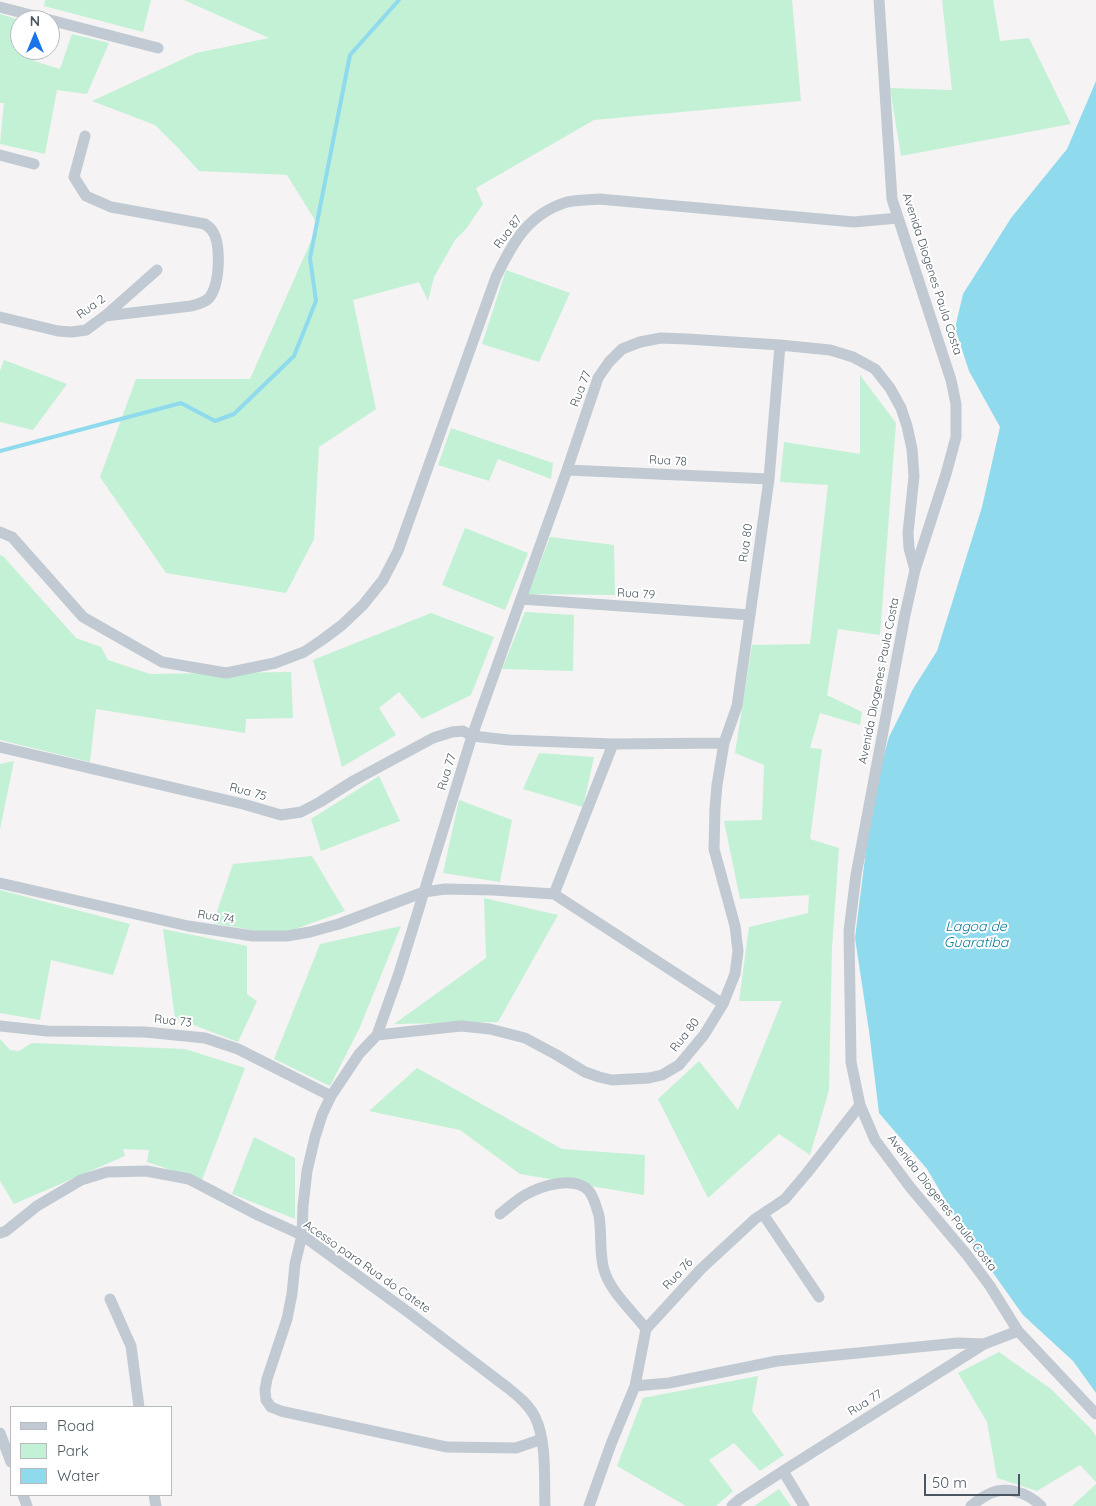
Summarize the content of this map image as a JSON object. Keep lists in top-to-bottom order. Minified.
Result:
{"streets":{"street":["Rua 87","Avenida Diogenes Paula Costa","Rua 2","Rua 77","Rua 78","Rua 80","Rua 79","Rua 75","Rua 74","Rua 73","Acesso para Rua do Catete","Rua 76"]},"crossings":[["Rua 87","Avenida Diogenes Paula Costa"],["Avenida Diogenes Paula Costa","Rua 77"],["Avenida Diogenes Paula Costa","Rua 76"],["Rua 77","Rua 78"],["Rua 77","Rua 80"],["Rua 77","Rua 79"],["Rua 77","Rua 75"],["Rua 77","Rua 74"],["Rua 78","Rua 80"],["Rua 80","Rua 79"]],"water":["Lagoa de Guaratiba"],"legend":["Road","Park","Water"],"scale_bar":"50 m","north":"top"}
